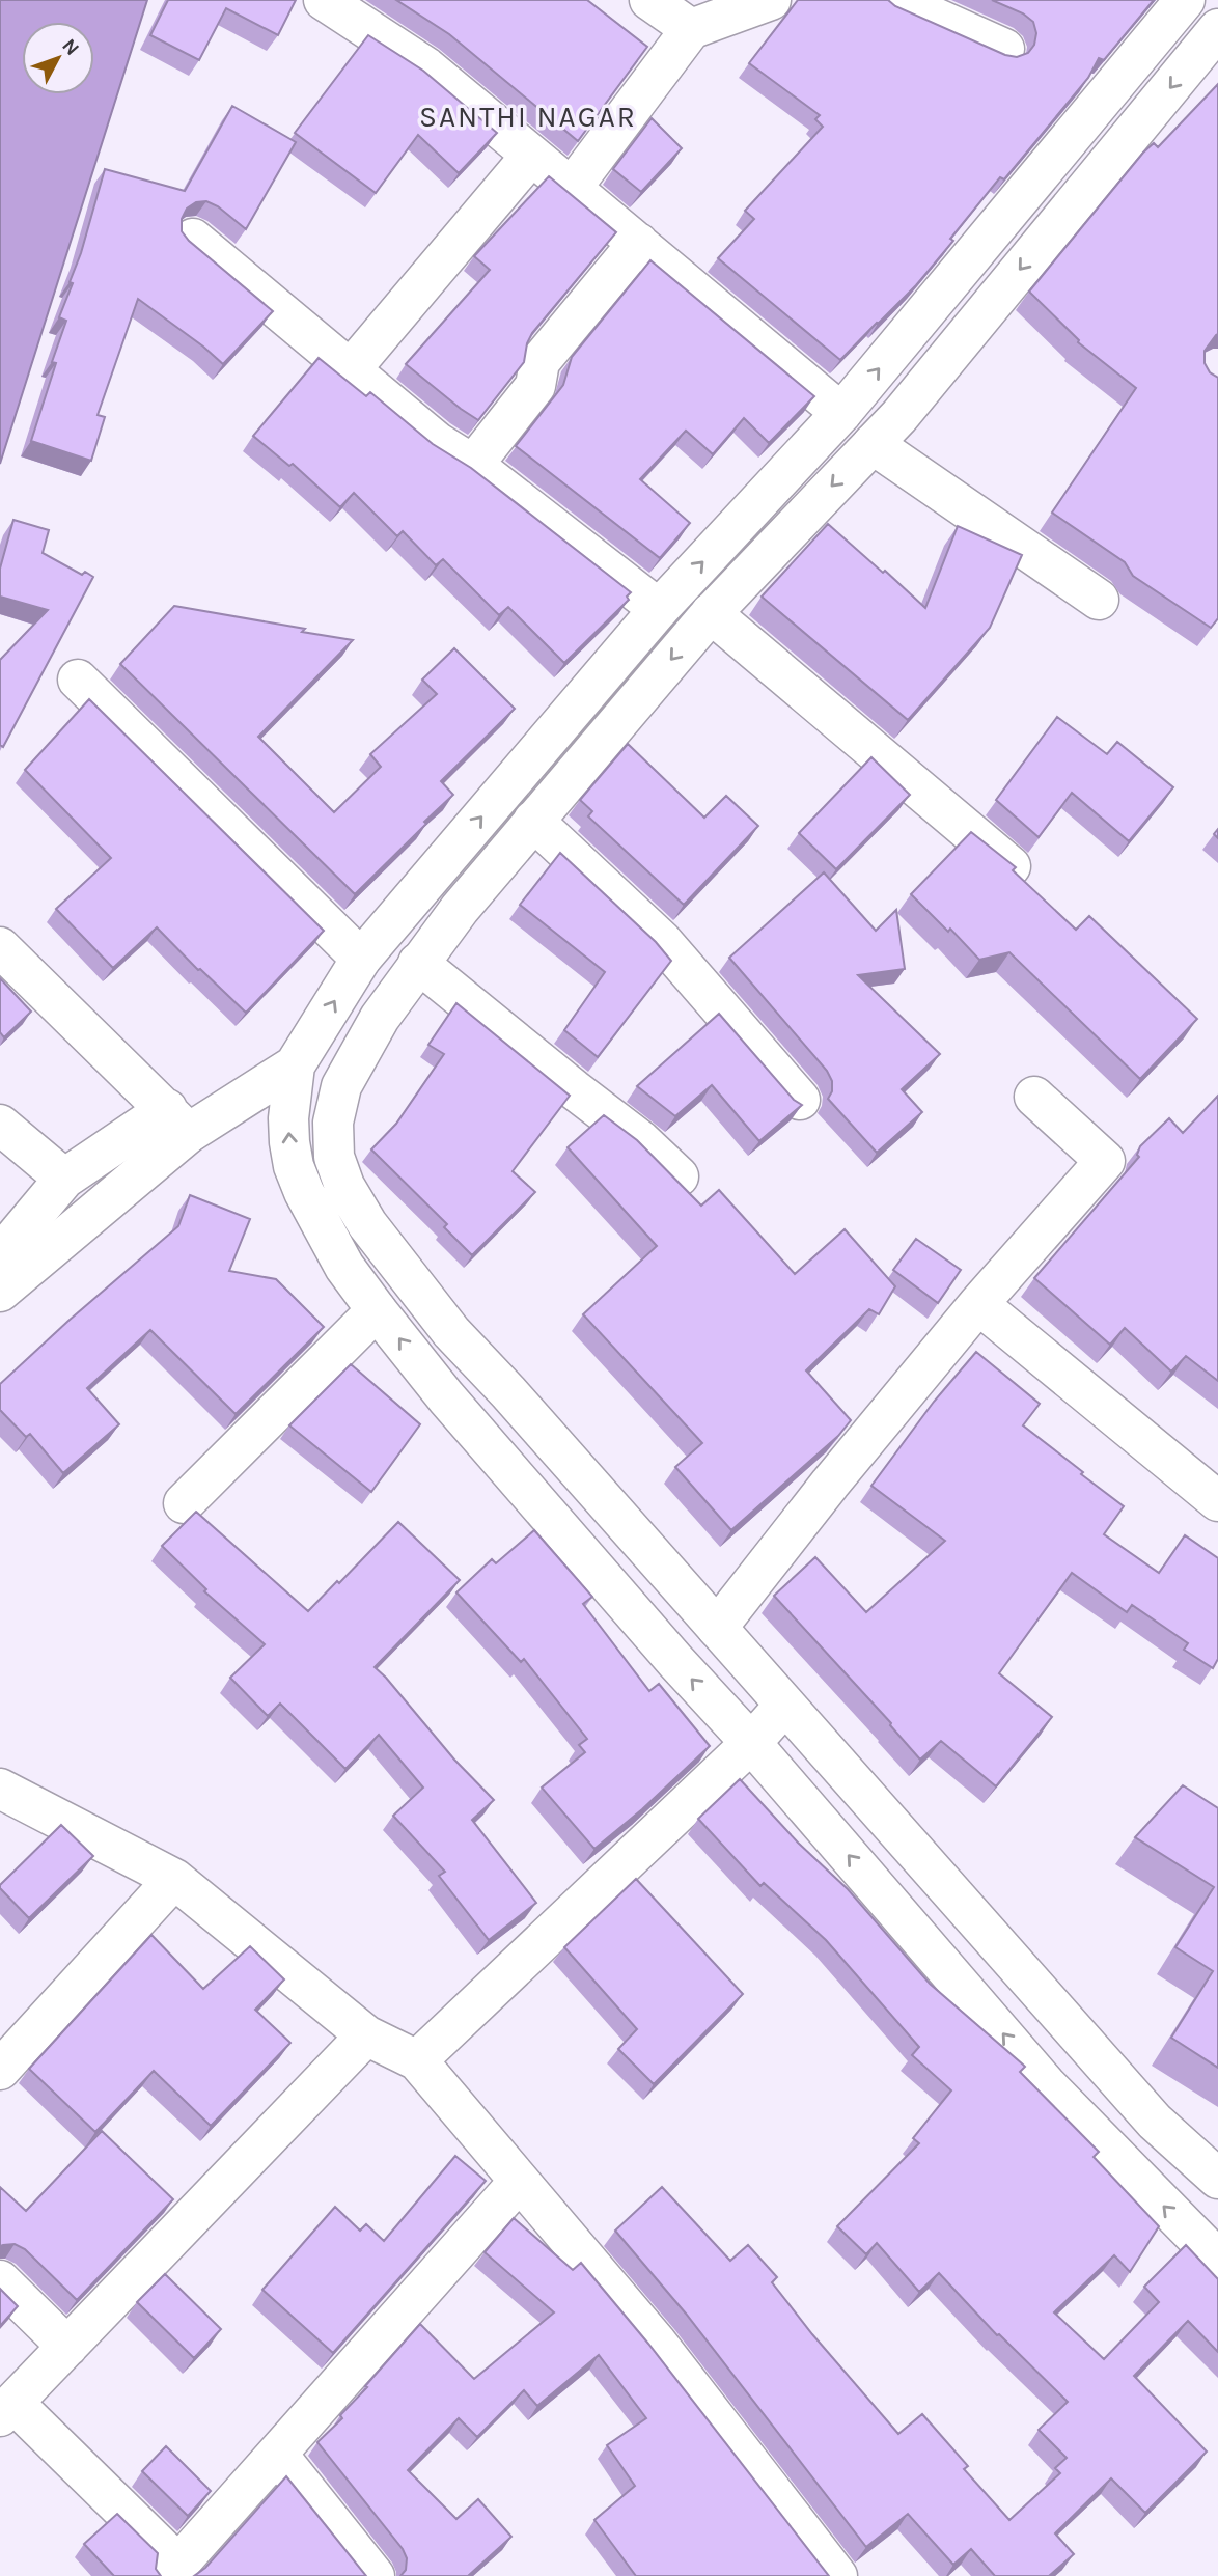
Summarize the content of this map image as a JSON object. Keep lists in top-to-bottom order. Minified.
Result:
{"districts":["SANTHI NAGAR"],"north":"top right"}
